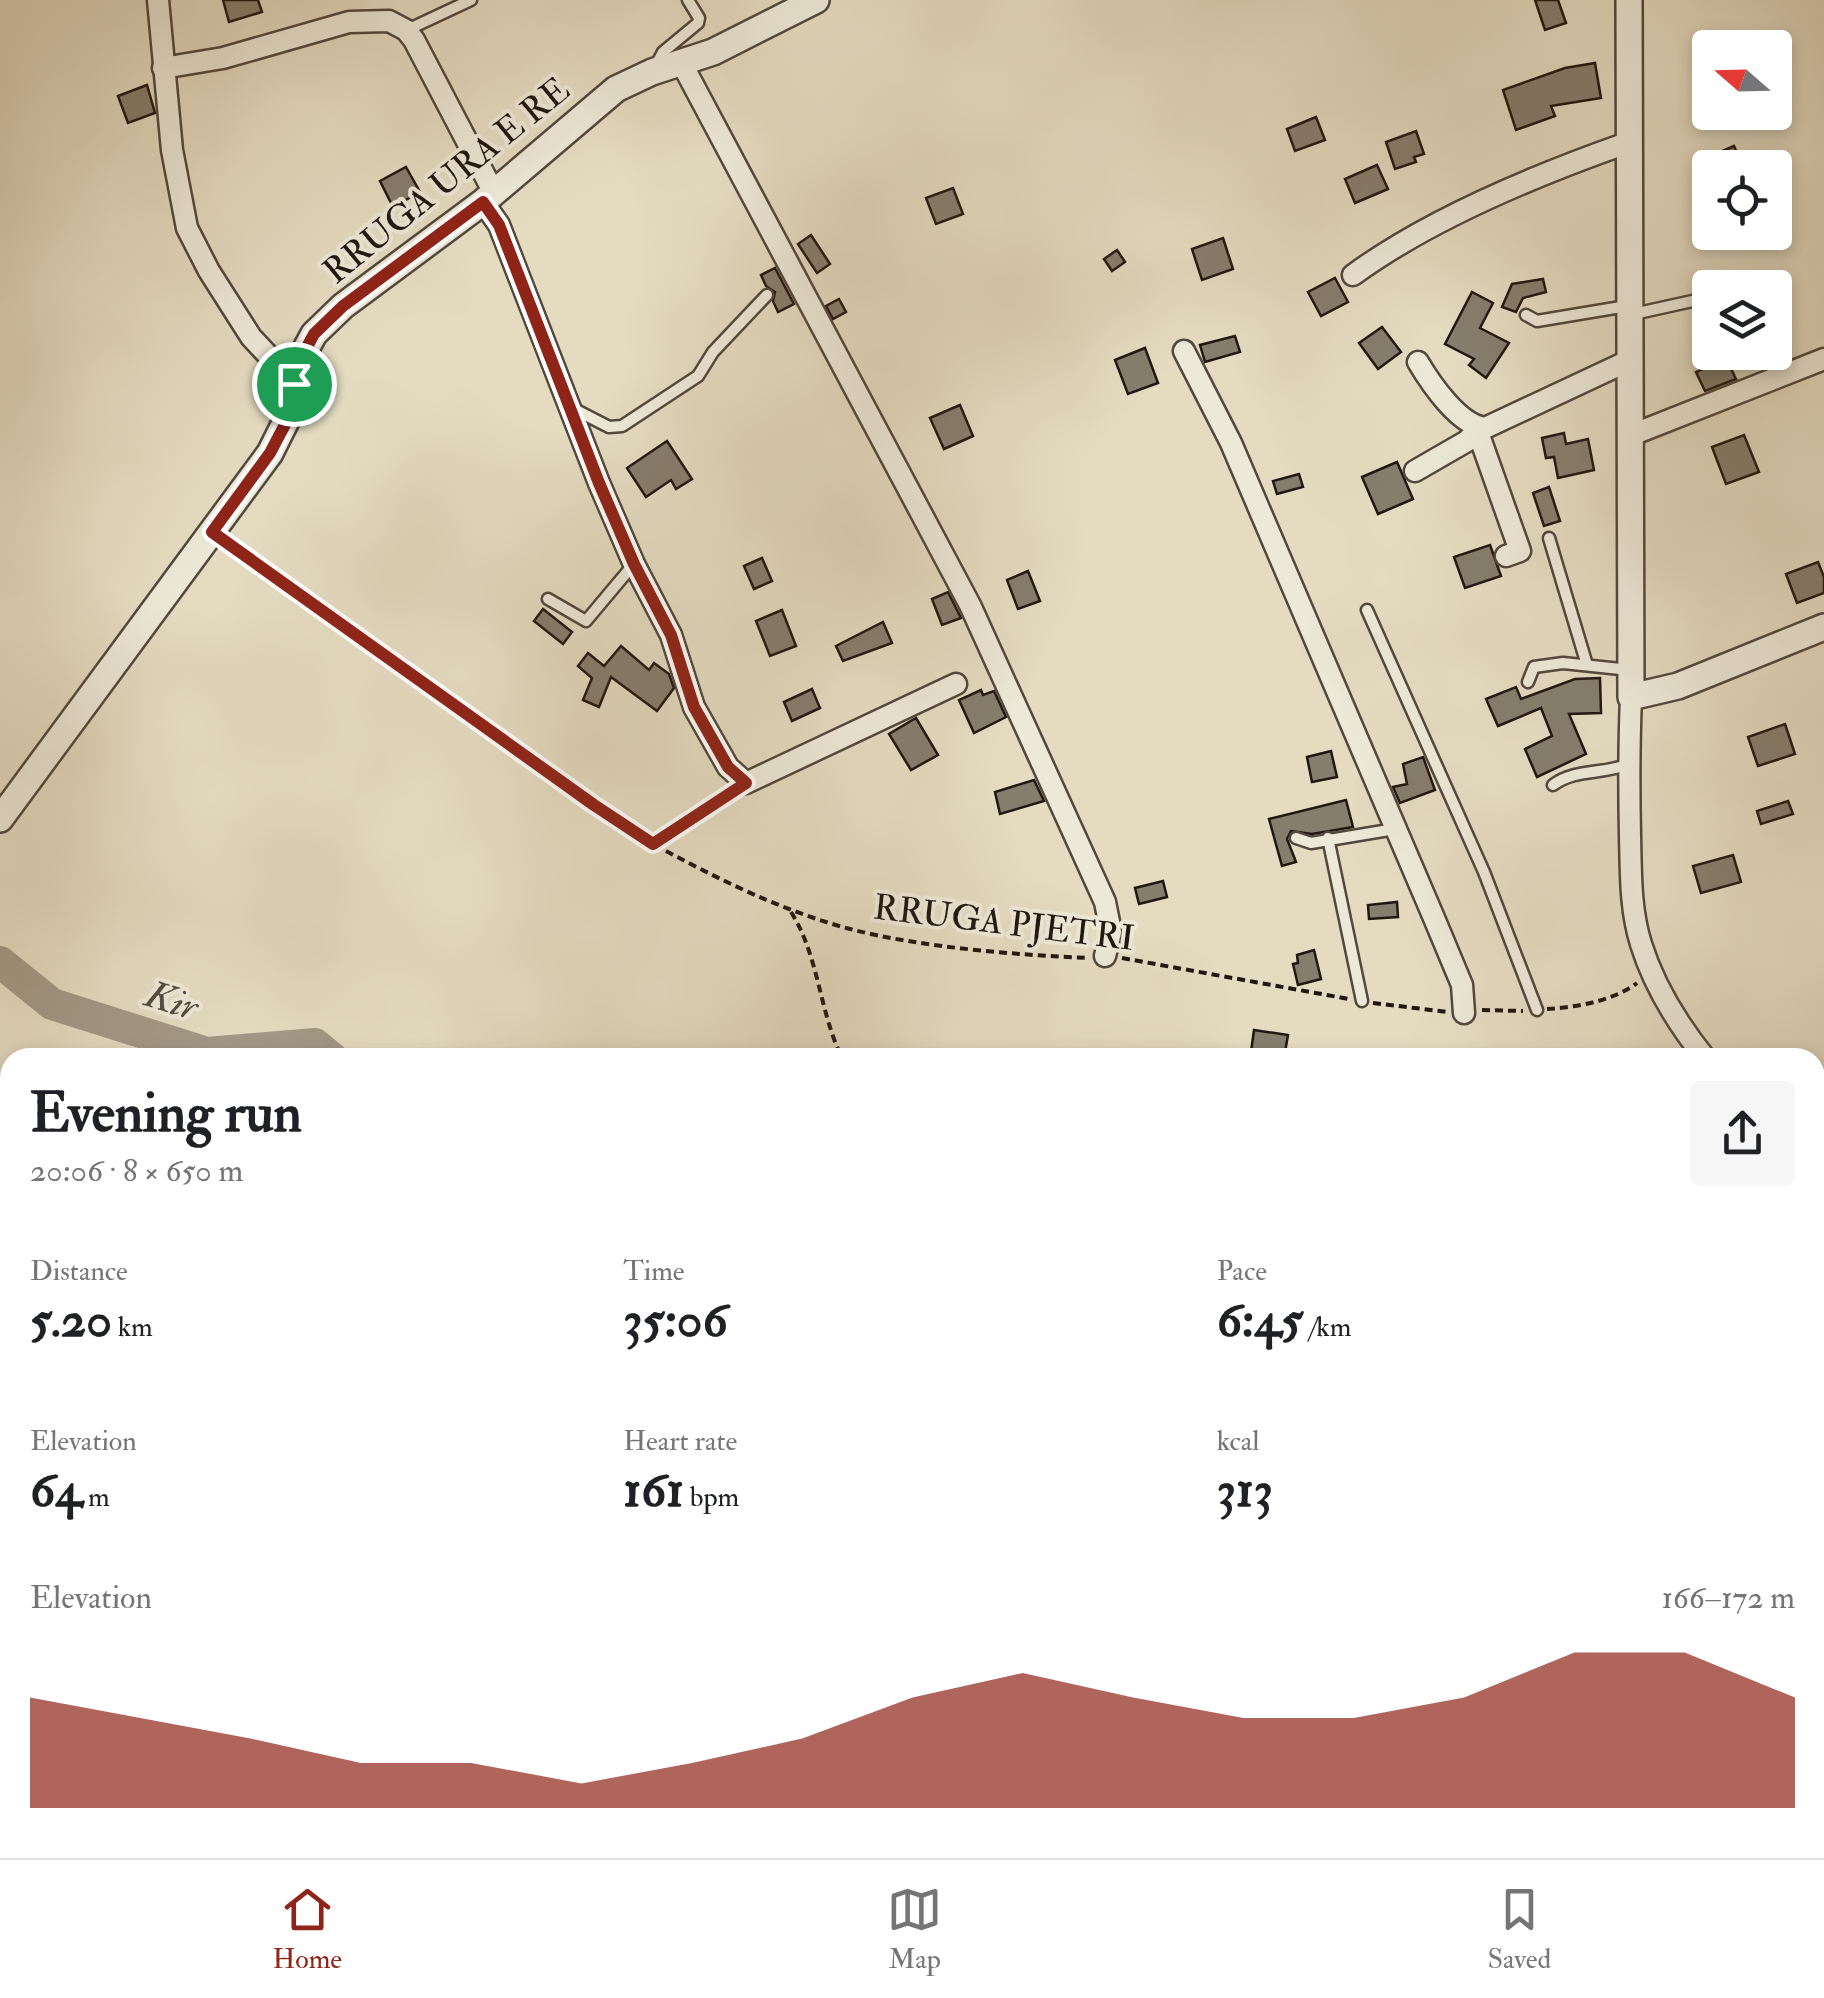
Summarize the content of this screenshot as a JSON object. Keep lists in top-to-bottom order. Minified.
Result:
{"streets":{"street":["RRUGA URA E RE"],"path":["RRUGA PJETRI"]},"crossings":[["RRUGA URA E RE","RRUGA PJETRI"]],"water":["Kir"],"north":"left","page":{"heading":["Evening run","20:06 · 8 × 650 m"],"stats":[["Distance","5.20 km"],["Time","35:06"],["Pace","6:45 /km"],["Elevation","64 m"],["Heart rate","161 bpm"],["kcal","313"]],"chart":["Elevation","166–172 m"],"tabs":["Home","Map","Saved"]}}
